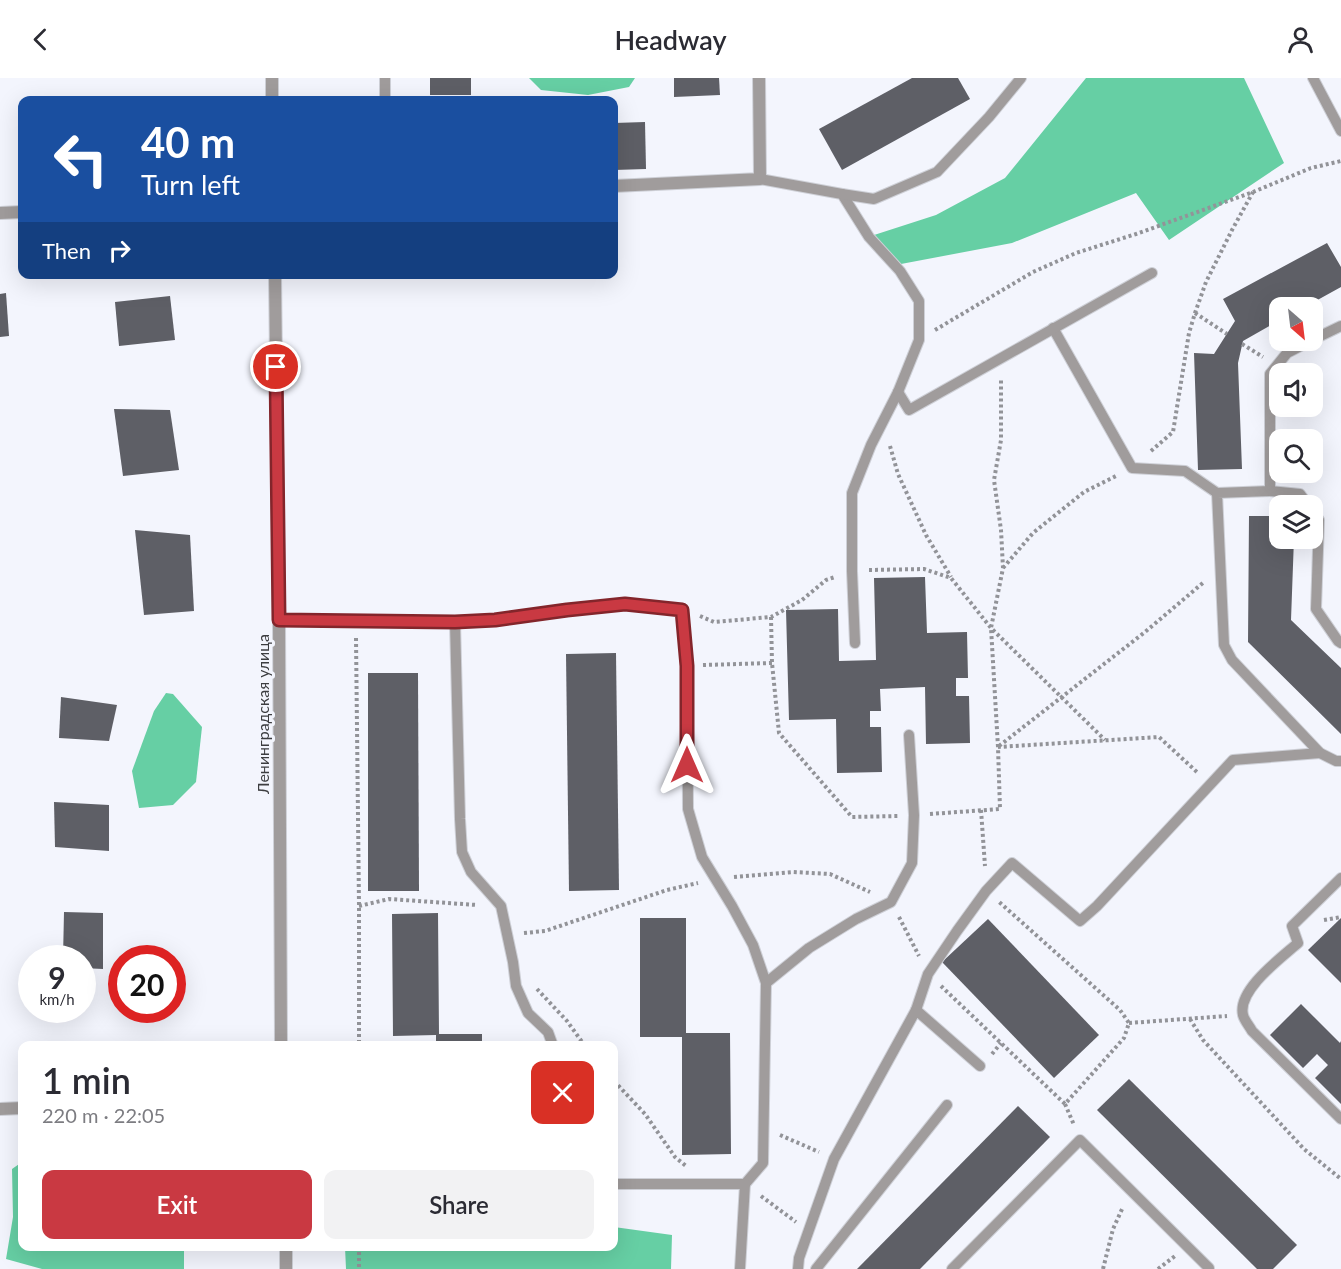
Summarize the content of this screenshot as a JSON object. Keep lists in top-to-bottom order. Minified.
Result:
{"streets":{"street":["Ленинградская улица"]},"north":"bottom right","page":{"header":"Headway","turn":["40 m","Turn left"],"then":"Then","speed":"9 km/h","limit":"20","heading":["1 min","220 m · 22:05"],"buttons":["Exit","Share"]}}
